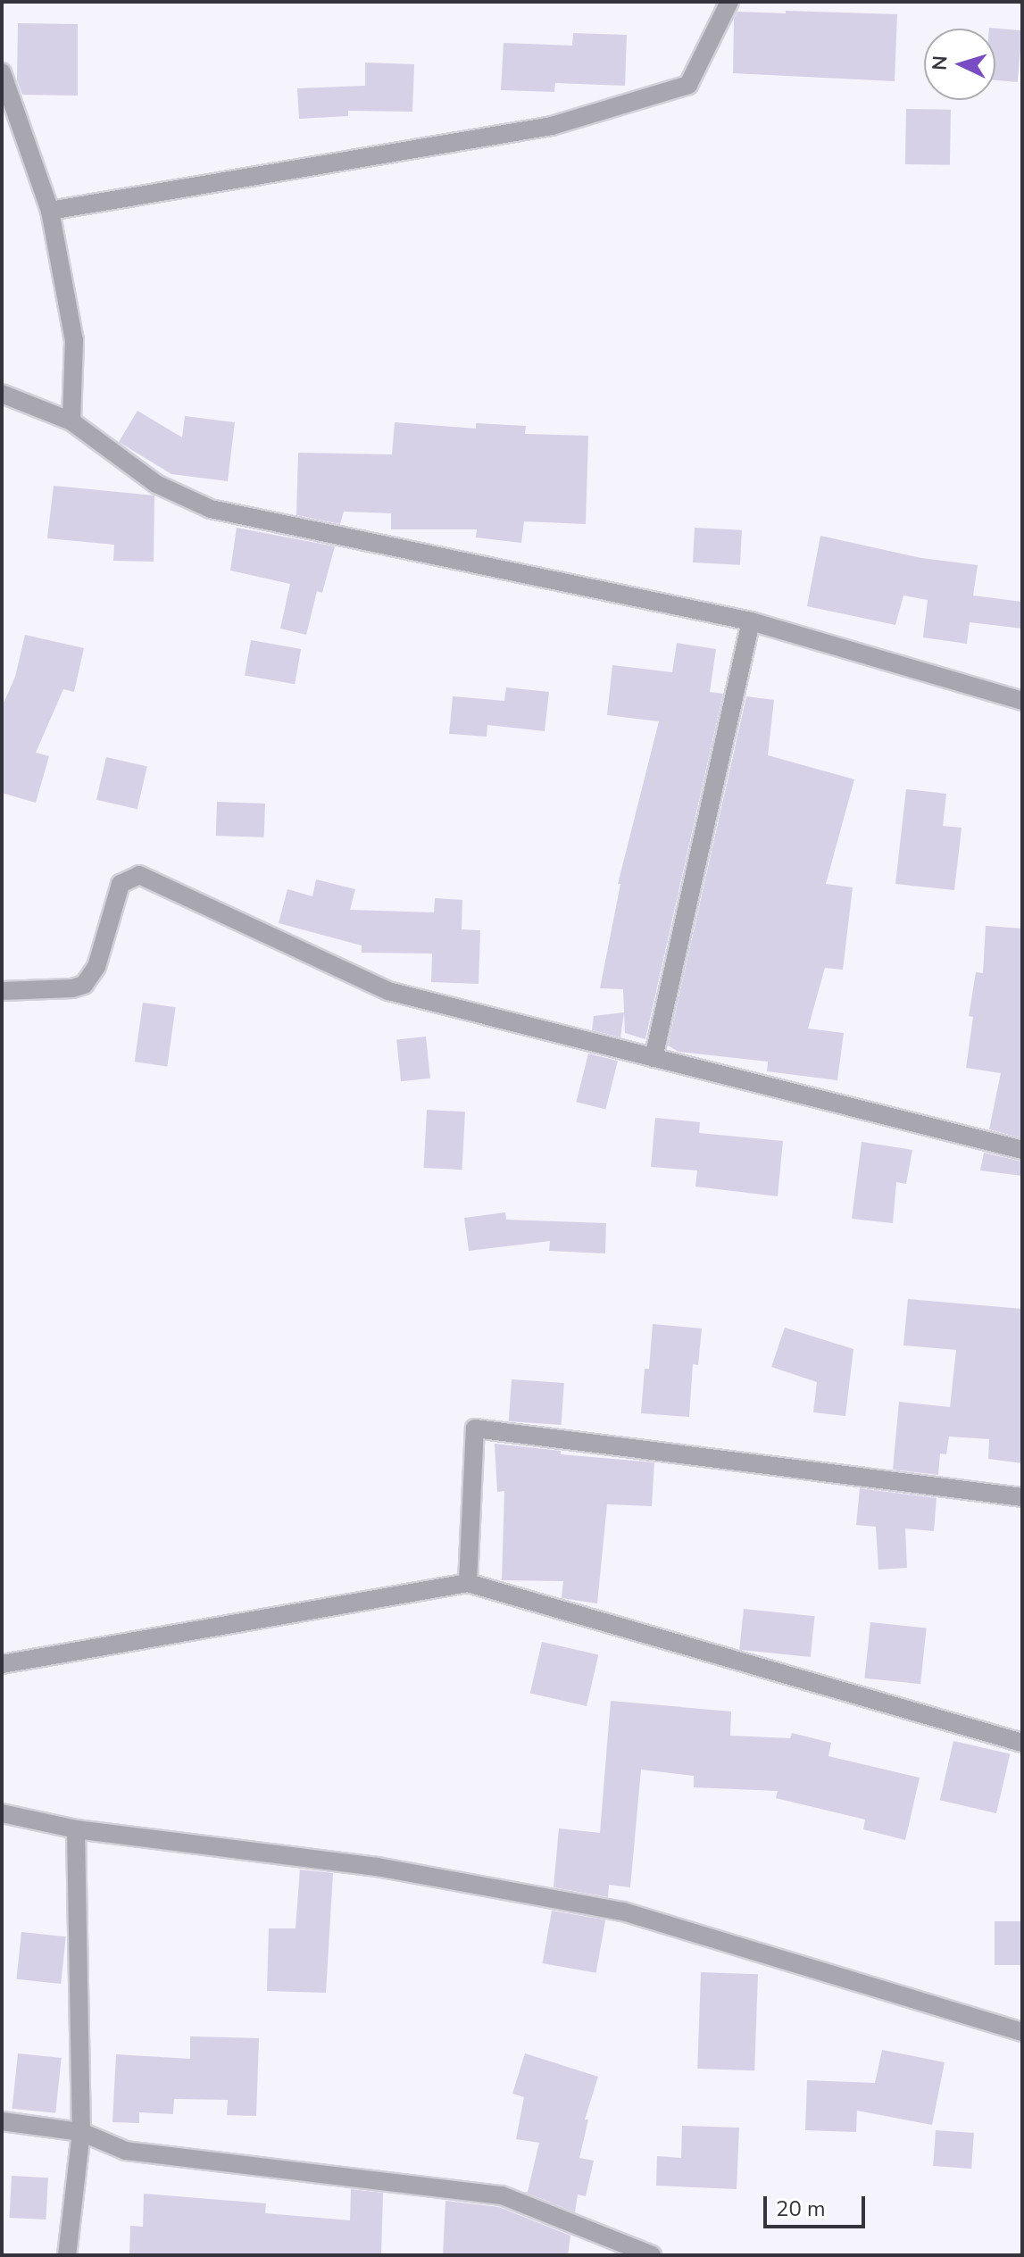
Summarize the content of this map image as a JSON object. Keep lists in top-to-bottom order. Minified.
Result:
{"scale_bar":"20 m","north":"left"}
